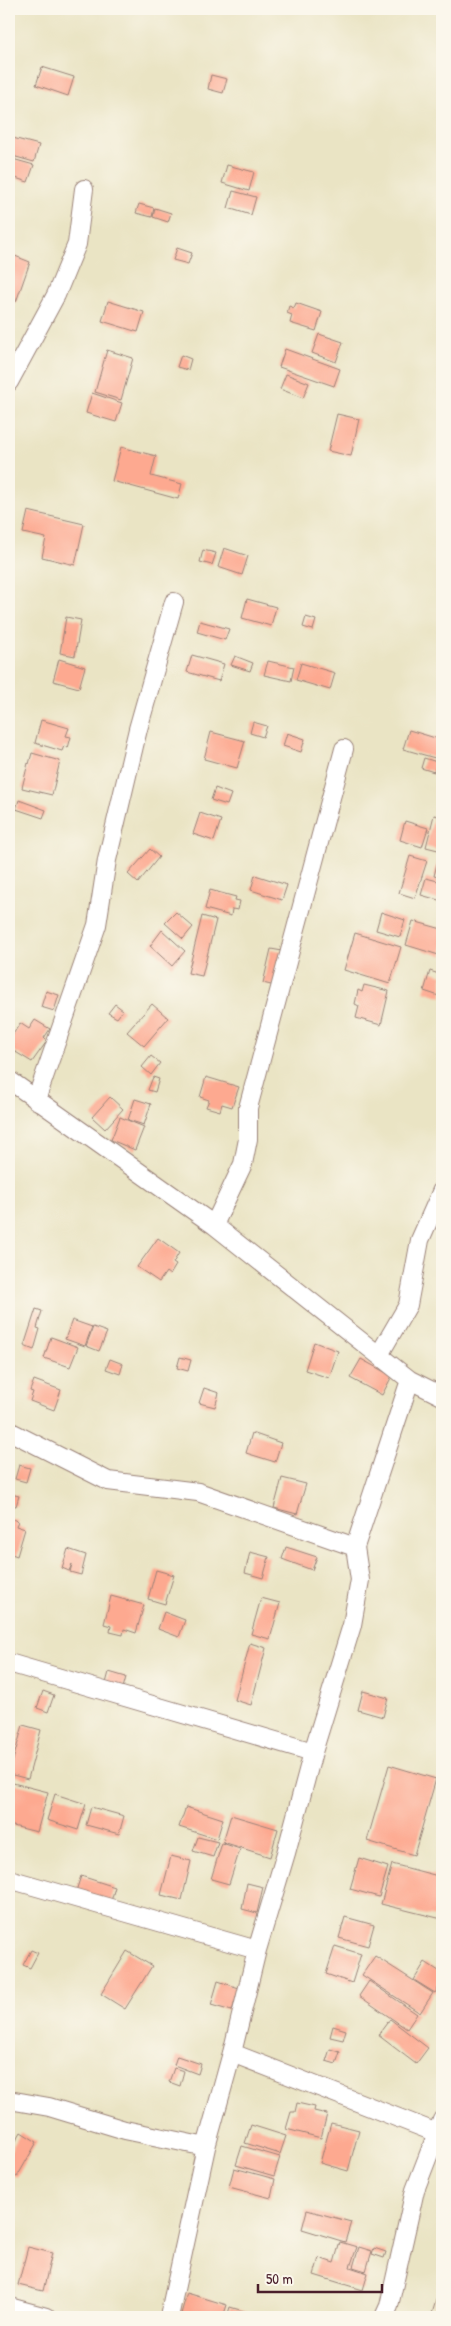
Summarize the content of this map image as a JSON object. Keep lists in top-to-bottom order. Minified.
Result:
{"scale_bar":"50 m"}
